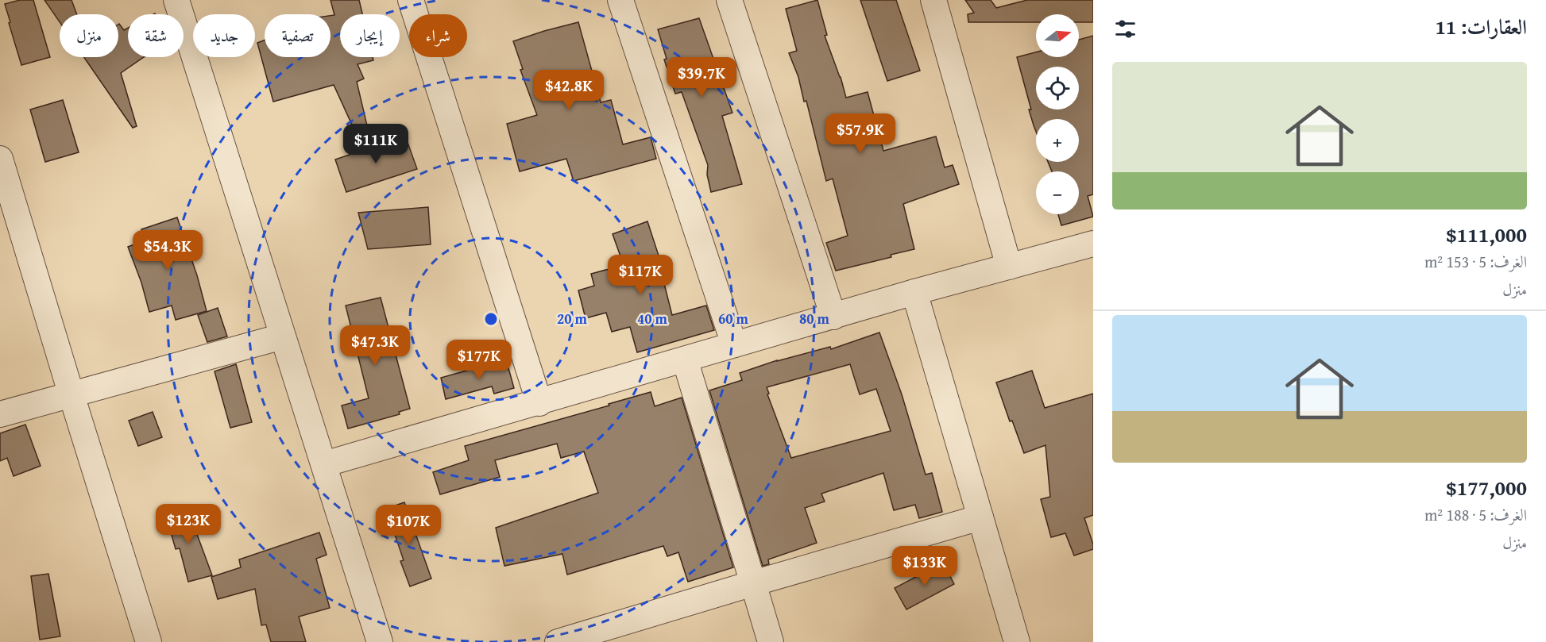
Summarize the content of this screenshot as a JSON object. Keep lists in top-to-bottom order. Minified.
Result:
{"north":"right","page":{"heading":"العقارات: 11","map_buttons":["+","−"],"chip":["شراء","إيجار","تصفية","جديد","شقة","منزل"],"list":[{"name":"$111,000","note":"الغرف: 5 · 153 m² · منزل"},{"name":"$177,000","note":"الغرف: 5 · 188 m² · منزل"}],"price":["$39.7K","$42.8K","$57.9K","$111K","$54.3K","$117K","$47.3K","$177K","$123K","$107K","$133K"]},"rings":["20 m","40 m","60 m","80 m"]}
